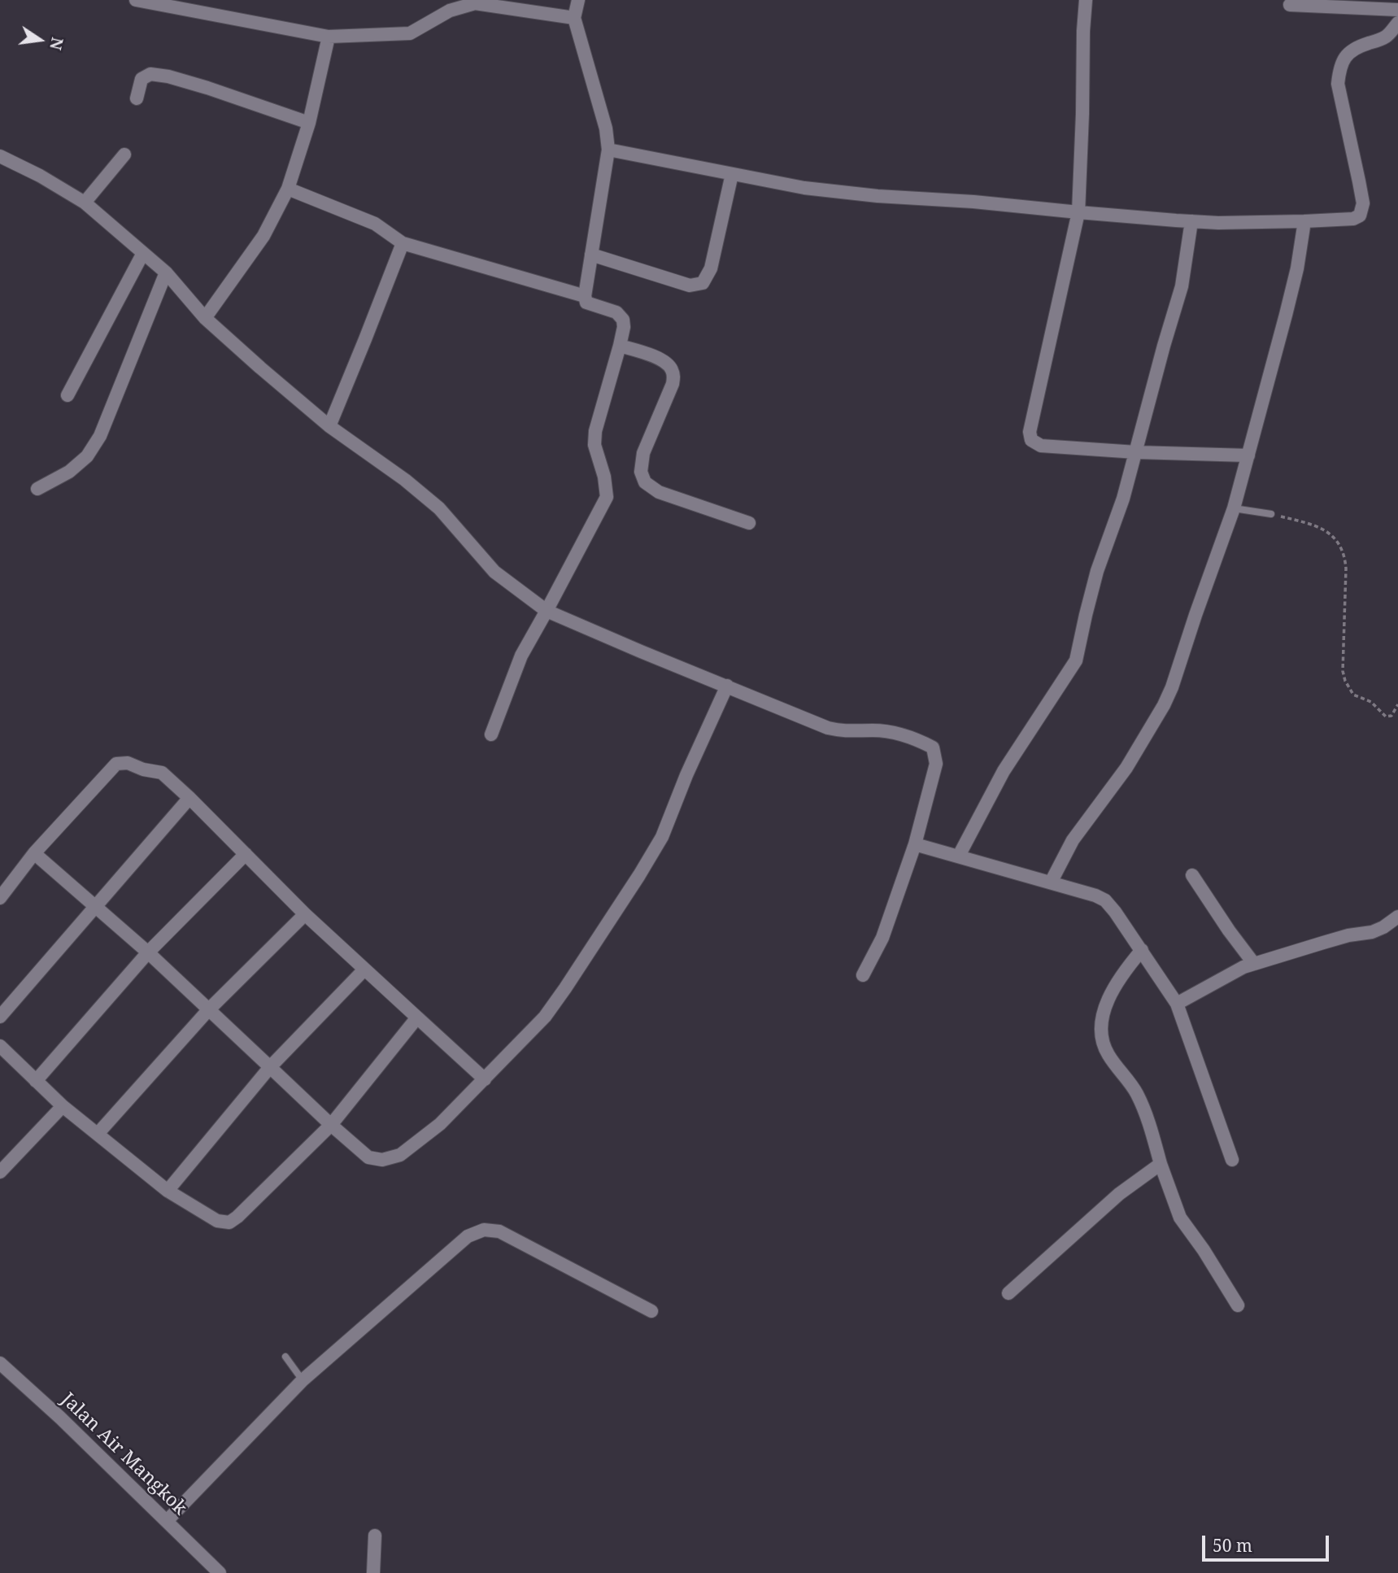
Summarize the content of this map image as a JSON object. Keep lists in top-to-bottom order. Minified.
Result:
{"streets":{"street":["Jalan Air Mangkok"]},"scale_bar":"50 m","north":"right"}
